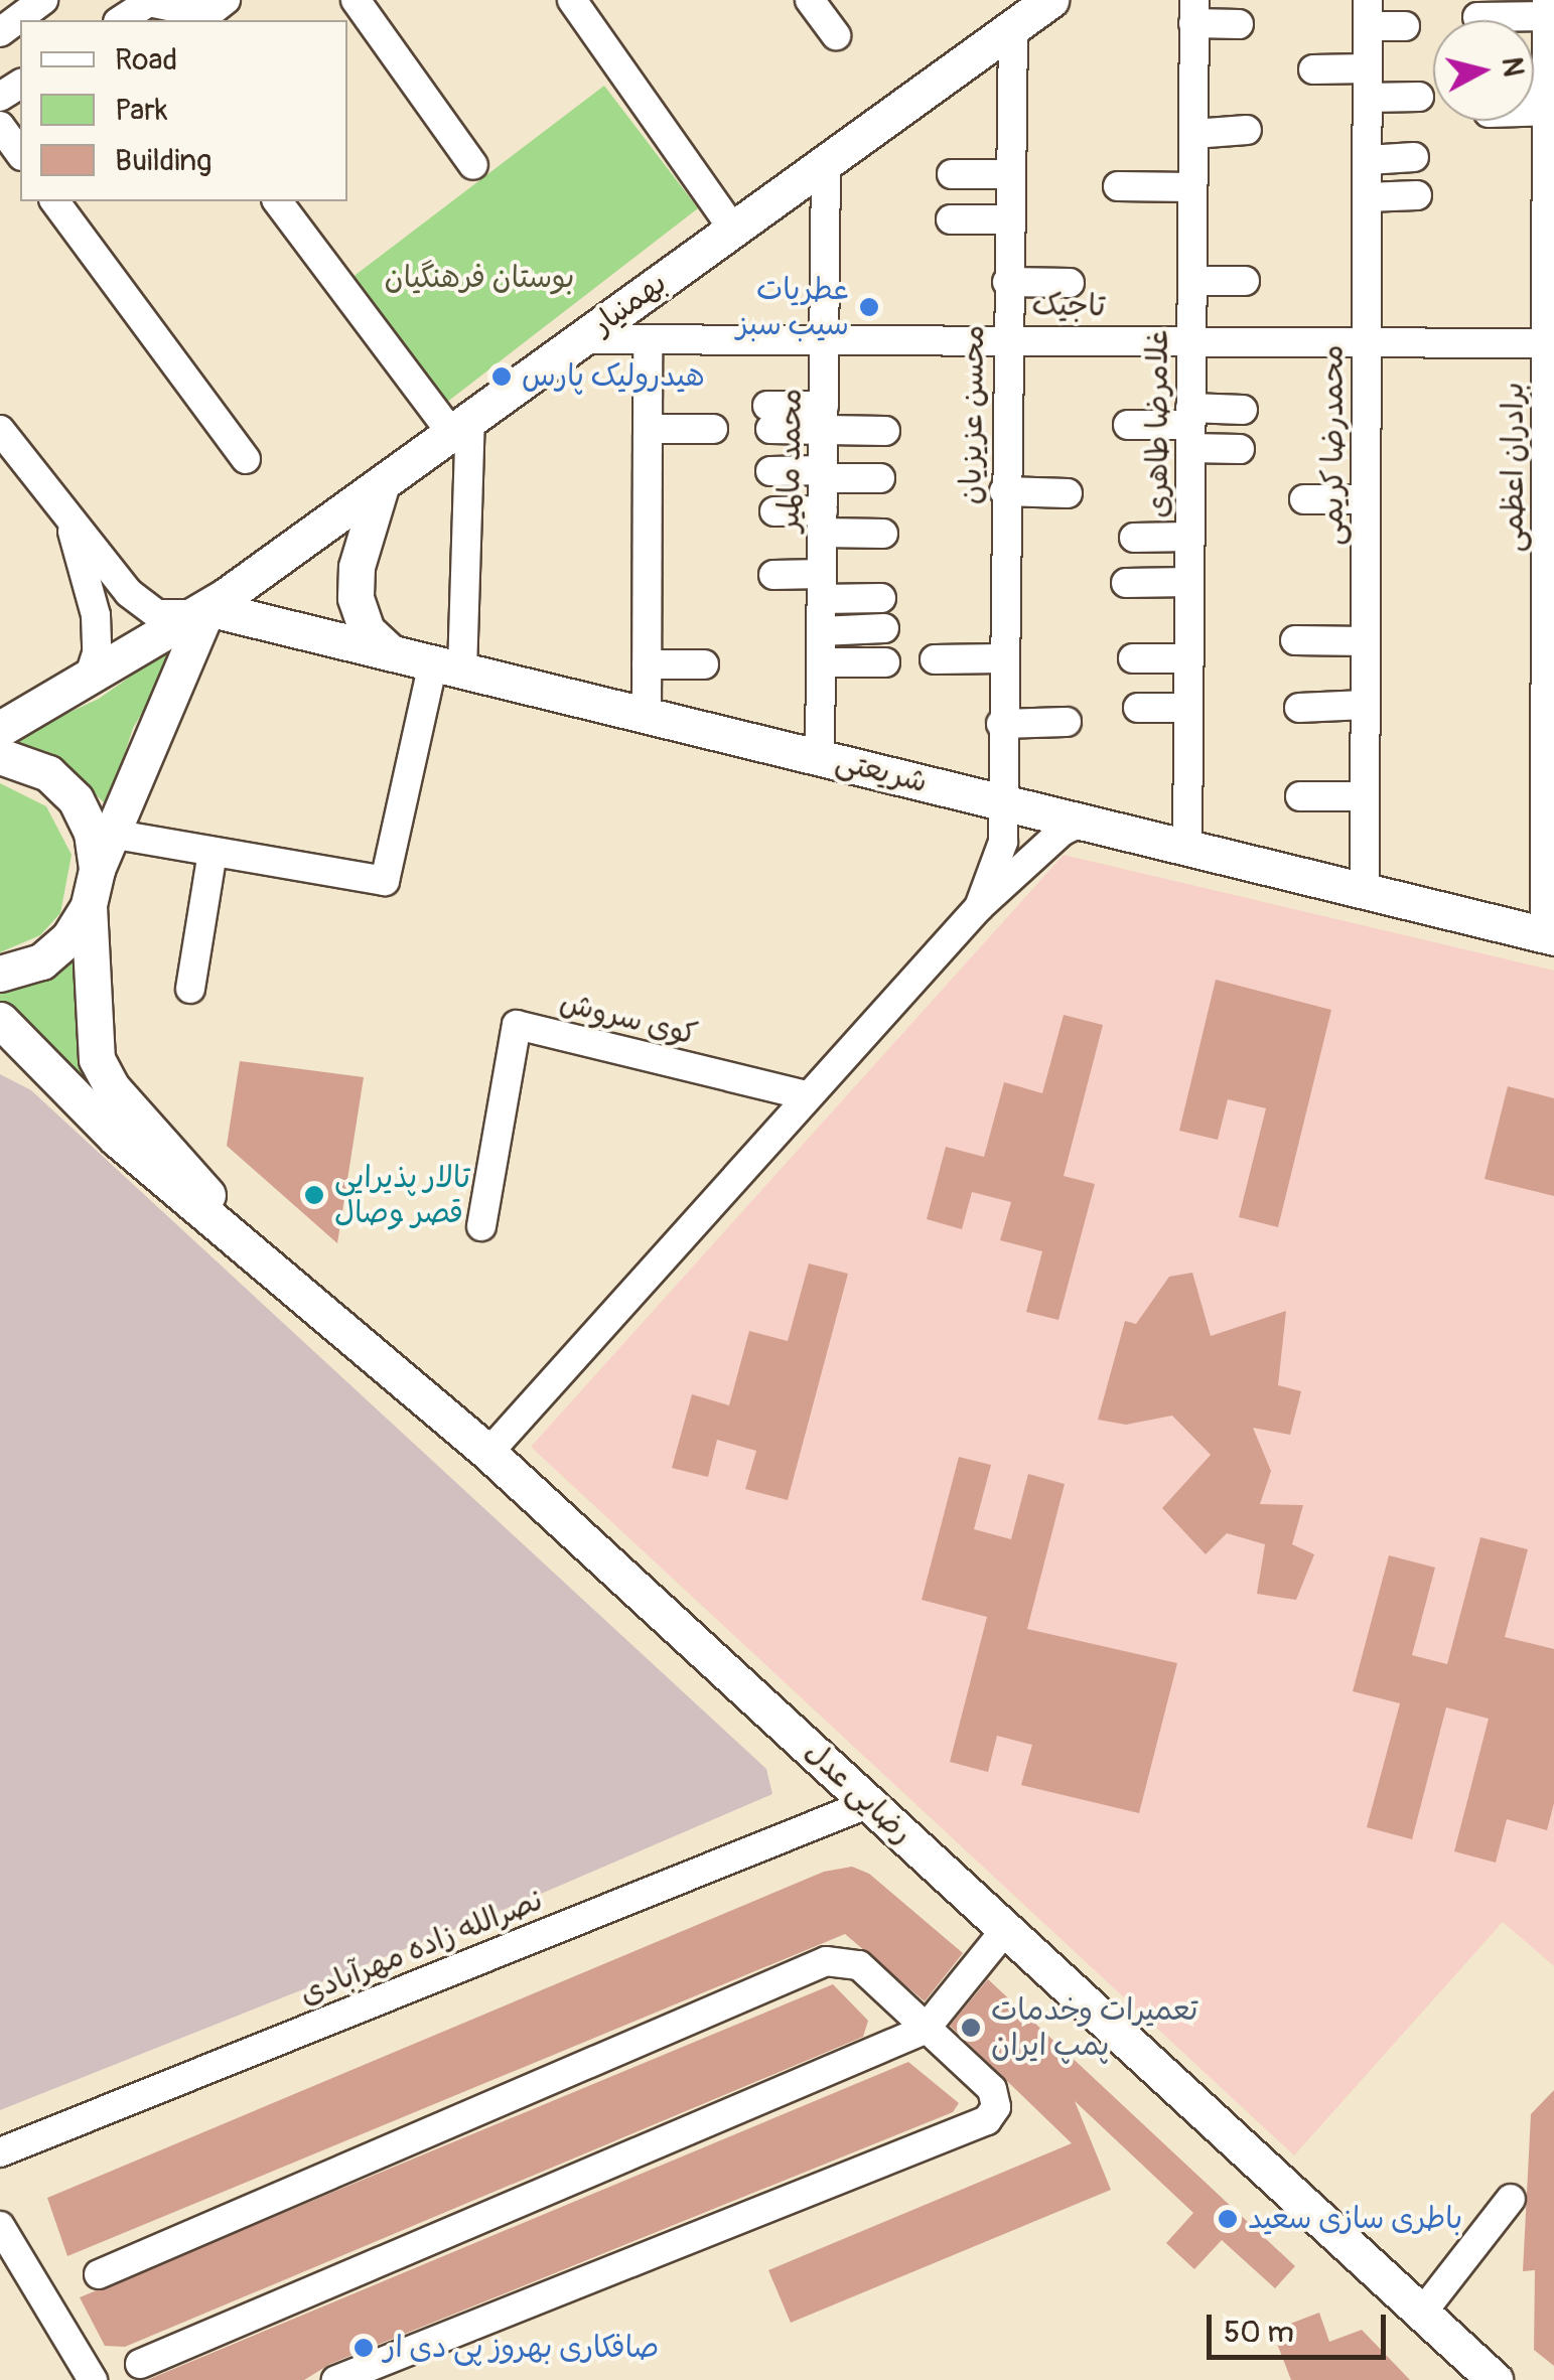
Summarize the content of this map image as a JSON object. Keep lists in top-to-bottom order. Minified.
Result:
{"streets":{"main road":["بهمنیار","شریعتی","رضایی عدل"],"street":["تاجیک","محسن عزیزیان","غلامرضا طاهری","محمدرضا کریمی","محمد مالمیر","برادران اعظمی","کوی سروش","نصرالله زاده مهرآبادی"]},"crossings":[["بهمنیار","تاجیک"],["بهمنیار","محسن عزیزیان"],["بهمنیار","محمد مالمیر"],["بهمنیار","شریعتی"],["تاجیک","محسن عزیزیان"],["تاجیک","غلامرضا طاهری"],["تاجیک","محمدرضا کریمی"],["تاجیک","محمد مالمیر"],["تاجیک","برادران اعظمی"],["محسن عزیزیان","شریعتی"],["غلامرضا طاهری","شریعتی"],["محمدرضا کریمی","شریعتی"],["محمد مالمیر","شریعتی"],["برادران اعظمی","شریعتی"],["رضایی عدل","نصرالله زاده مهرآبادی"]],"parks":["بوستان فرهنگیان"],"places":["عطریات سیب سبز","هیدرولیک پارس","تالار پذیرایی قصر وصال","تعمیرات وخدمات پمپ ایران","باطری سازی سعید","صافکاری بهروز پی دی ار"],"legend":["Road","Park","Building"],"scale_bar":"50 m","north":"right"}
